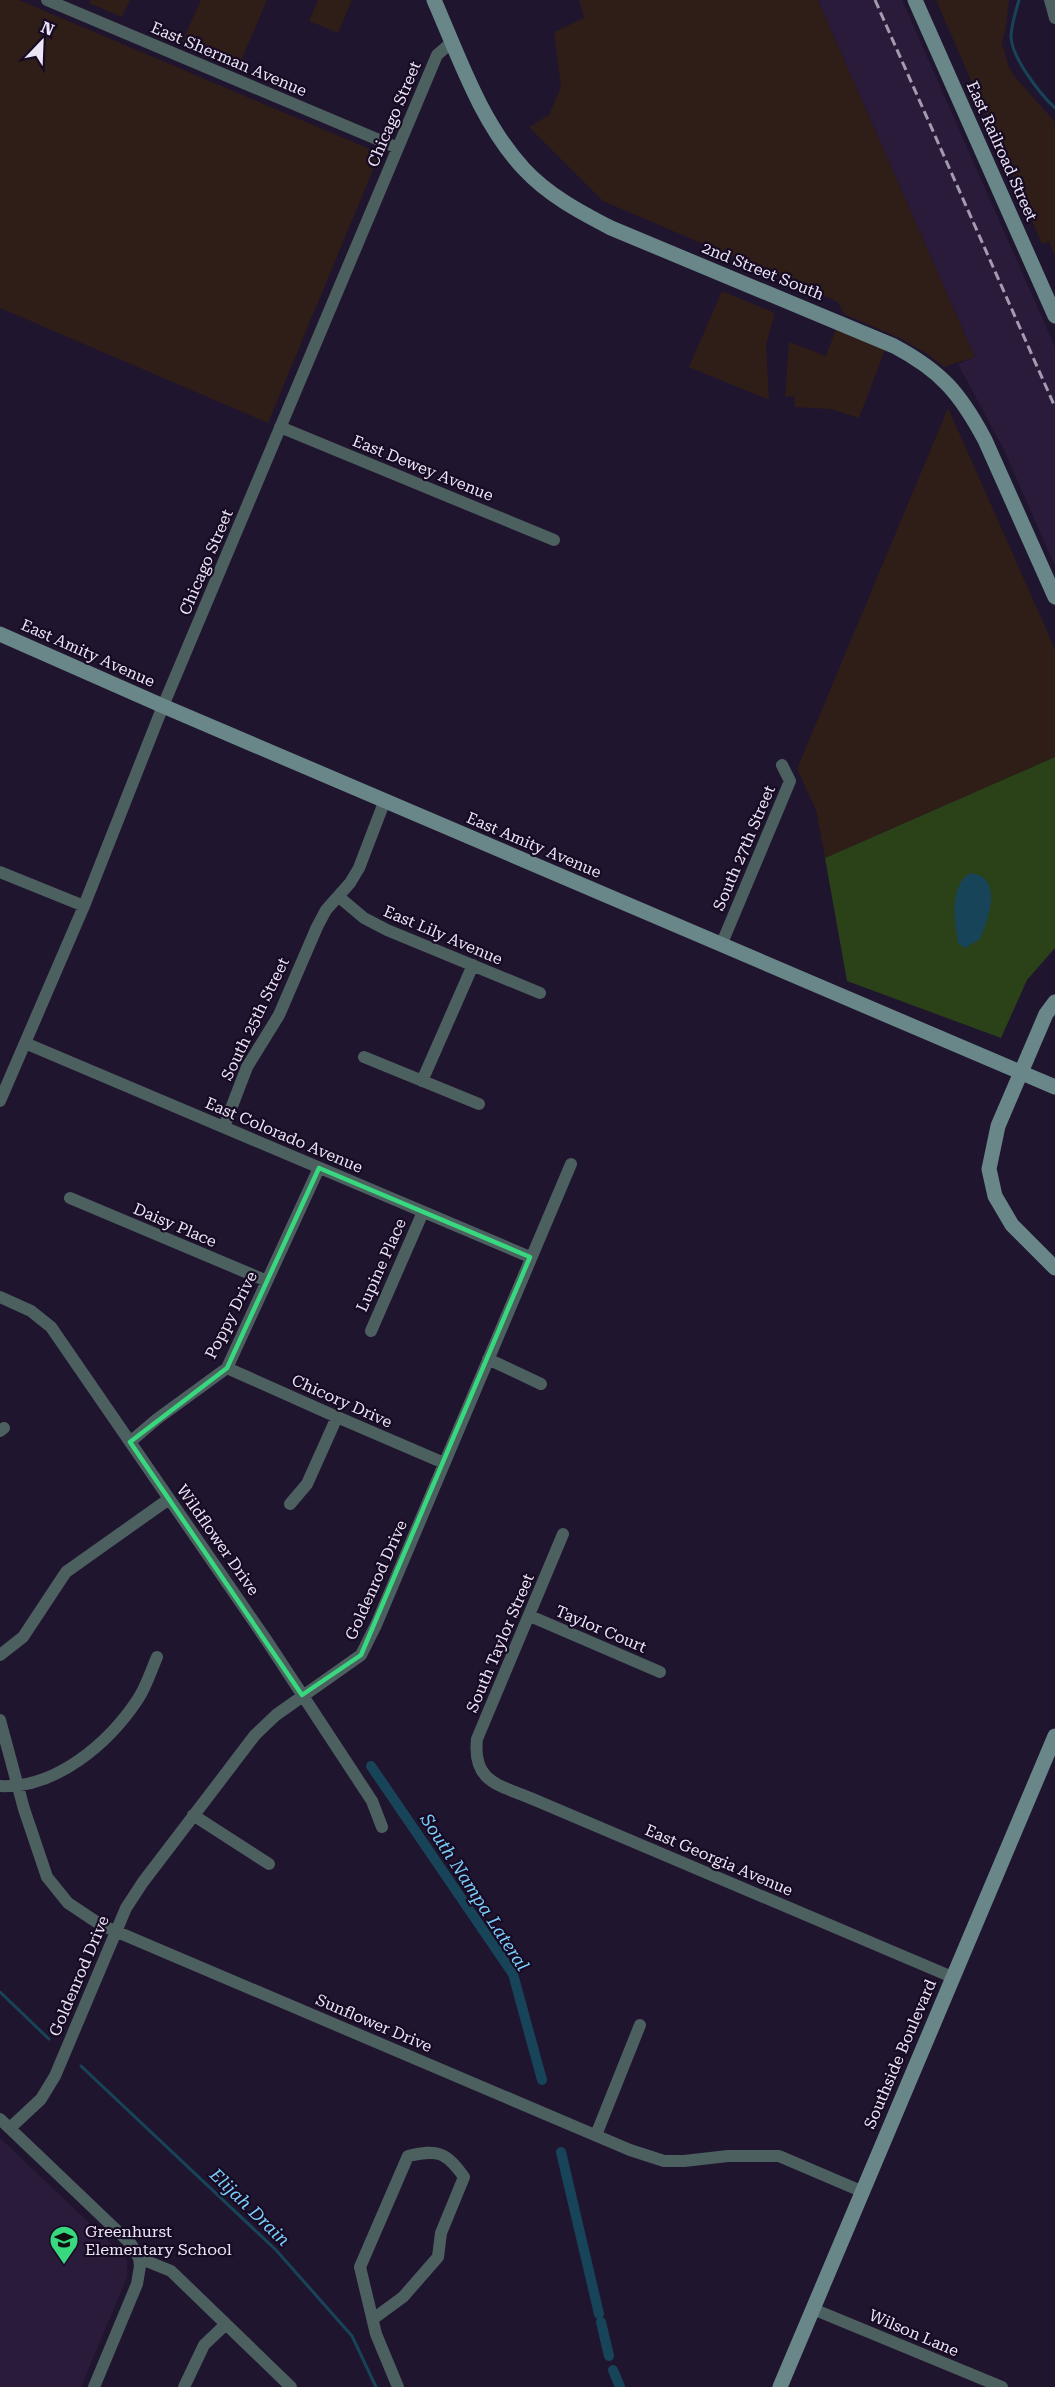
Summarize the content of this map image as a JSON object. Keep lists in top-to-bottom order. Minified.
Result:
{"streets":{"main road":["East Railroad Street","2nd Street South","East Amity Avenue","Southside Boulevard"],"street":["East Sherman Avenue","Chicago Street","East Dewey Avenue","South 27th Street","East Lily Avenue","South 25th Street","East Colorado Avenue","Daisy Place","Lupine Place","Poppy Drive","Chicory Drive","Wildflower Drive","Goldenrod Drive","Taylor Court","South Taylor Street","East Georgia Avenue","Sunflower Drive","Wilson Lane"]},"crossings":[["East Sherman Avenue","Chicago Street"],["Chicago Street","2nd Street South"],["Chicago Street","East Dewey Avenue"],["Chicago Street","East Amity Avenue"],["Chicago Street","East Colorado Avenue"],["East Amity Avenue","South 27th Street"],["East Amity Avenue","South 25th Street"],["East Lily Avenue","South 25th Street"],["South 25th Street","East Colorado Avenue"],["East Colorado Avenue","Lupine Place"],["East Colorado Avenue","Poppy Drive"],["East Colorado Avenue","Goldenrod Drive"],["Daisy Place","Poppy Drive"],["Poppy Drive","Chicory Drive"],["Poppy Drive","Wildflower Drive"],["Chicory Drive","Goldenrod Drive"],["Wildflower Drive","Goldenrod Drive"],["Goldenrod Drive","Sunflower Drive"],["Taylor Court","South Taylor Street"],["South Taylor Street","East Georgia Avenue"],["East Georgia Avenue","Southside Boulevard"],["Sunflower Drive","Southside Boulevard"],["Southside Boulevard","Wilson Lane"]],"water":["South Nampa Lateral","Elijah Drain"],"places":{"school or university":["Greenhurst Elementary School"]},"north":"top right"}
